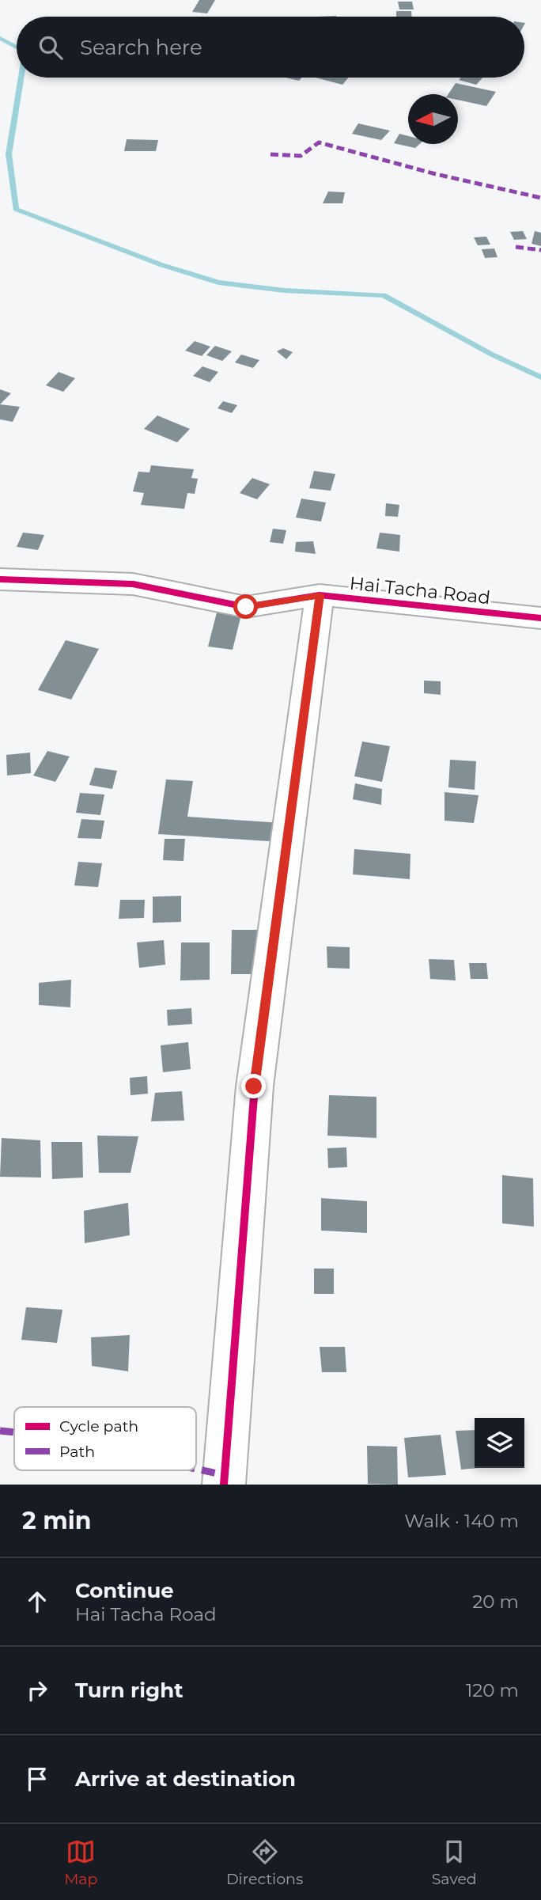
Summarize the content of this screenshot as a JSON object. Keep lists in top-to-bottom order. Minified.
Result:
{"streets":{"street":["Hai Tacha Road"]},"legend":["Cycle path","Path"],"north":"left","page":{"search":"Search here","heading":["2 min","Walk · 140 m"],"list":[["Continue","Hai Tacha Road","20 m"],["Turn right","120 m"],"Arrive at destination"],"nav":["Map","Directions","Saved"]}}
